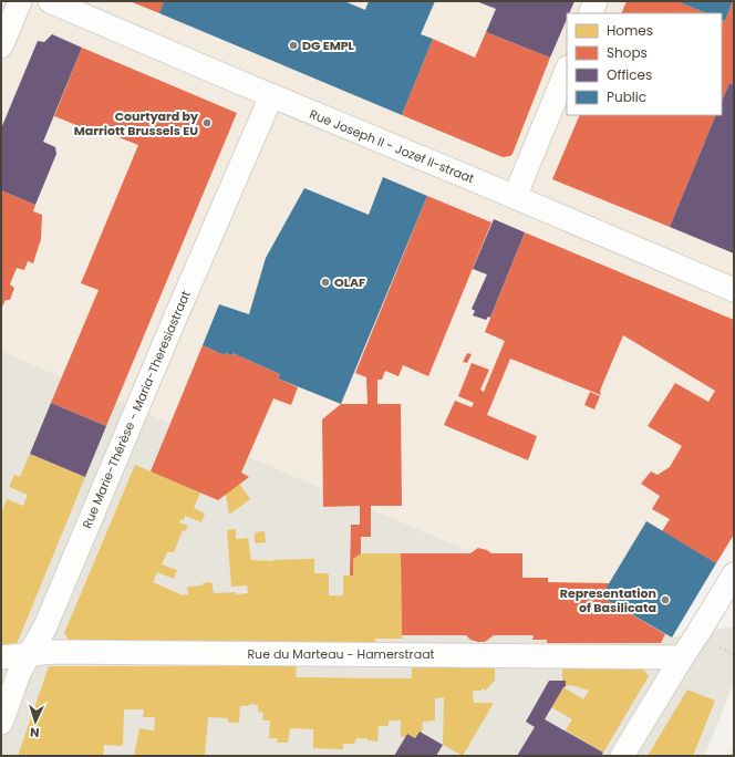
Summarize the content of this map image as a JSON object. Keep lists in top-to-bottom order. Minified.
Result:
{"streets":{"street":["Rue Joseph II - Jozef II-straat","Rue Marie-Thérèse - Maria-Theresiastraat","Rue du Marteau - Hamerstraat"]},"crossings":[["Rue Joseph II - Jozef II-straat","Rue Marie-Thérèse - Maria-Theresiastraat"],["Rue Marie-Thérèse - Maria-Theresiastraat","Rue du Marteau - Hamerstraat"]],"places":["DG EMPL","Courtyard by Marriott Brussels EU","OLAF","Representation of Basilicata"],"legend":["Homes","Shops","Offices","Public"],"north":"bottom"}
